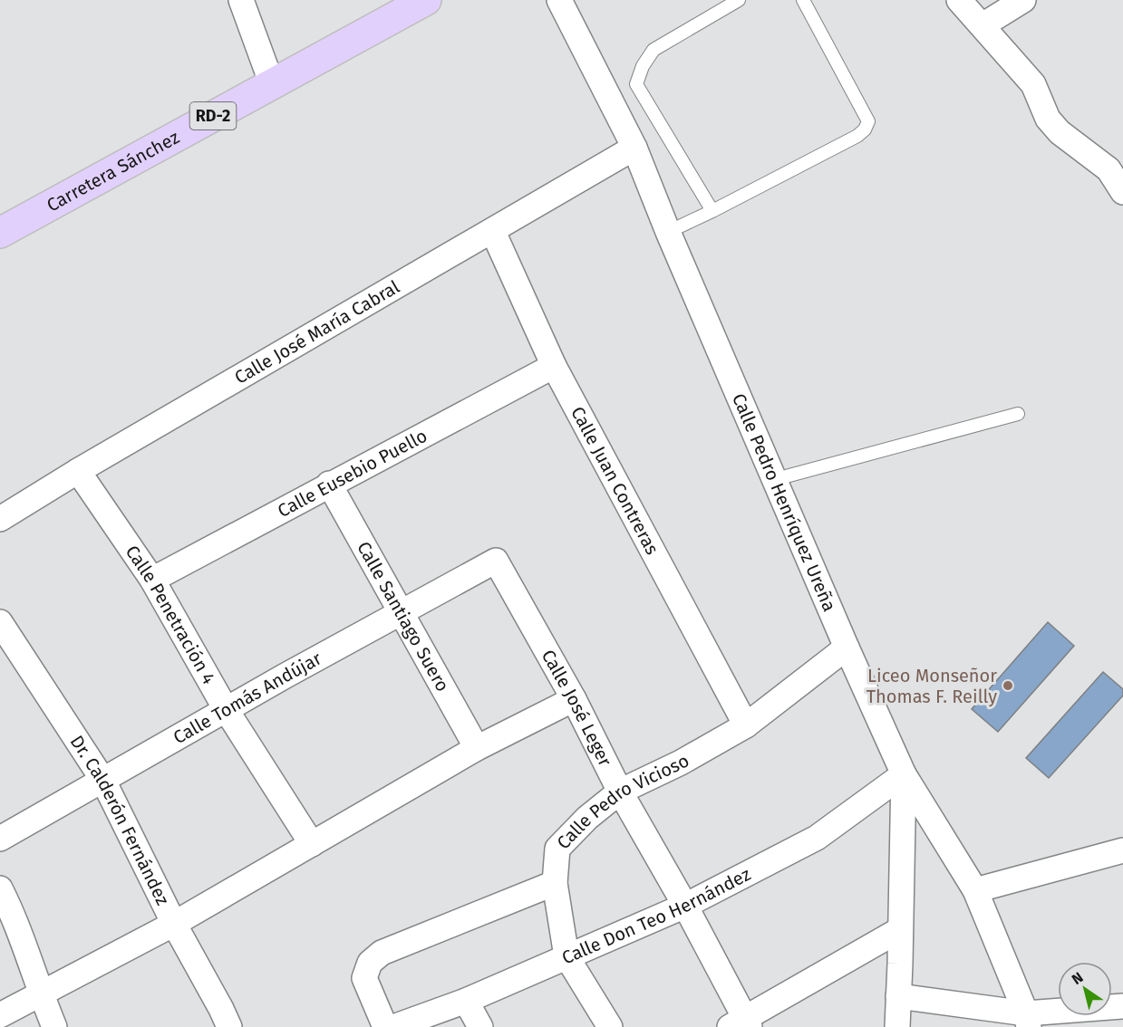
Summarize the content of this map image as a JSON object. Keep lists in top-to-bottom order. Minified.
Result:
{"streets":{"main road":["RD-2","Carretera Sánchez"],"street":["Calle José María Cabral","Calle Eusebio Puello","Calle Juan Contreras","Calle Pedro Henríquez Ureña","Calle Penetración 4","Calle Santiago Suero","Calle Tomás Andújar","Calle José Leger","Calle Pedro Vicioso","Dr. Calderón Fernández","Calle Don Teo Hernández"]},"crossings":[["Calle José María Cabral","Calle Juan Contreras"],["Calle José María Cabral","Calle Pedro Henríquez Ureña"],["Calle José María Cabral","Calle Penetración 4"],["Calle Eusebio Puello","Calle Juan Contreras"],["Calle Eusebio Puello","Calle Penetración 4"],["Calle Eusebio Puello","Calle Santiago Suero"],["Calle Juan Contreras","Calle Pedro Vicioso"],["Calle Pedro Henríquez Ureña","Calle Pedro Vicioso"],["Calle Pedro Henríquez Ureña","Calle Don Teo Hernández"],["Calle Penetración 4","Calle Tomás Andújar"],["Calle Santiago Suero","Calle Tomás Andújar"],["Calle Tomás Andújar","Calle José Leger"],["Calle Tomás Andújar","Dr. Calderón Fernández"],["Calle José Leger","Calle Pedro Vicioso"],["Calle José Leger","Calle Don Teo Hernández"],["Calle Pedro Vicioso","Calle Don Teo Hernández"]],"places":["Liceo Monseñor Thomas F. Reilly"],"north":"top left"}
